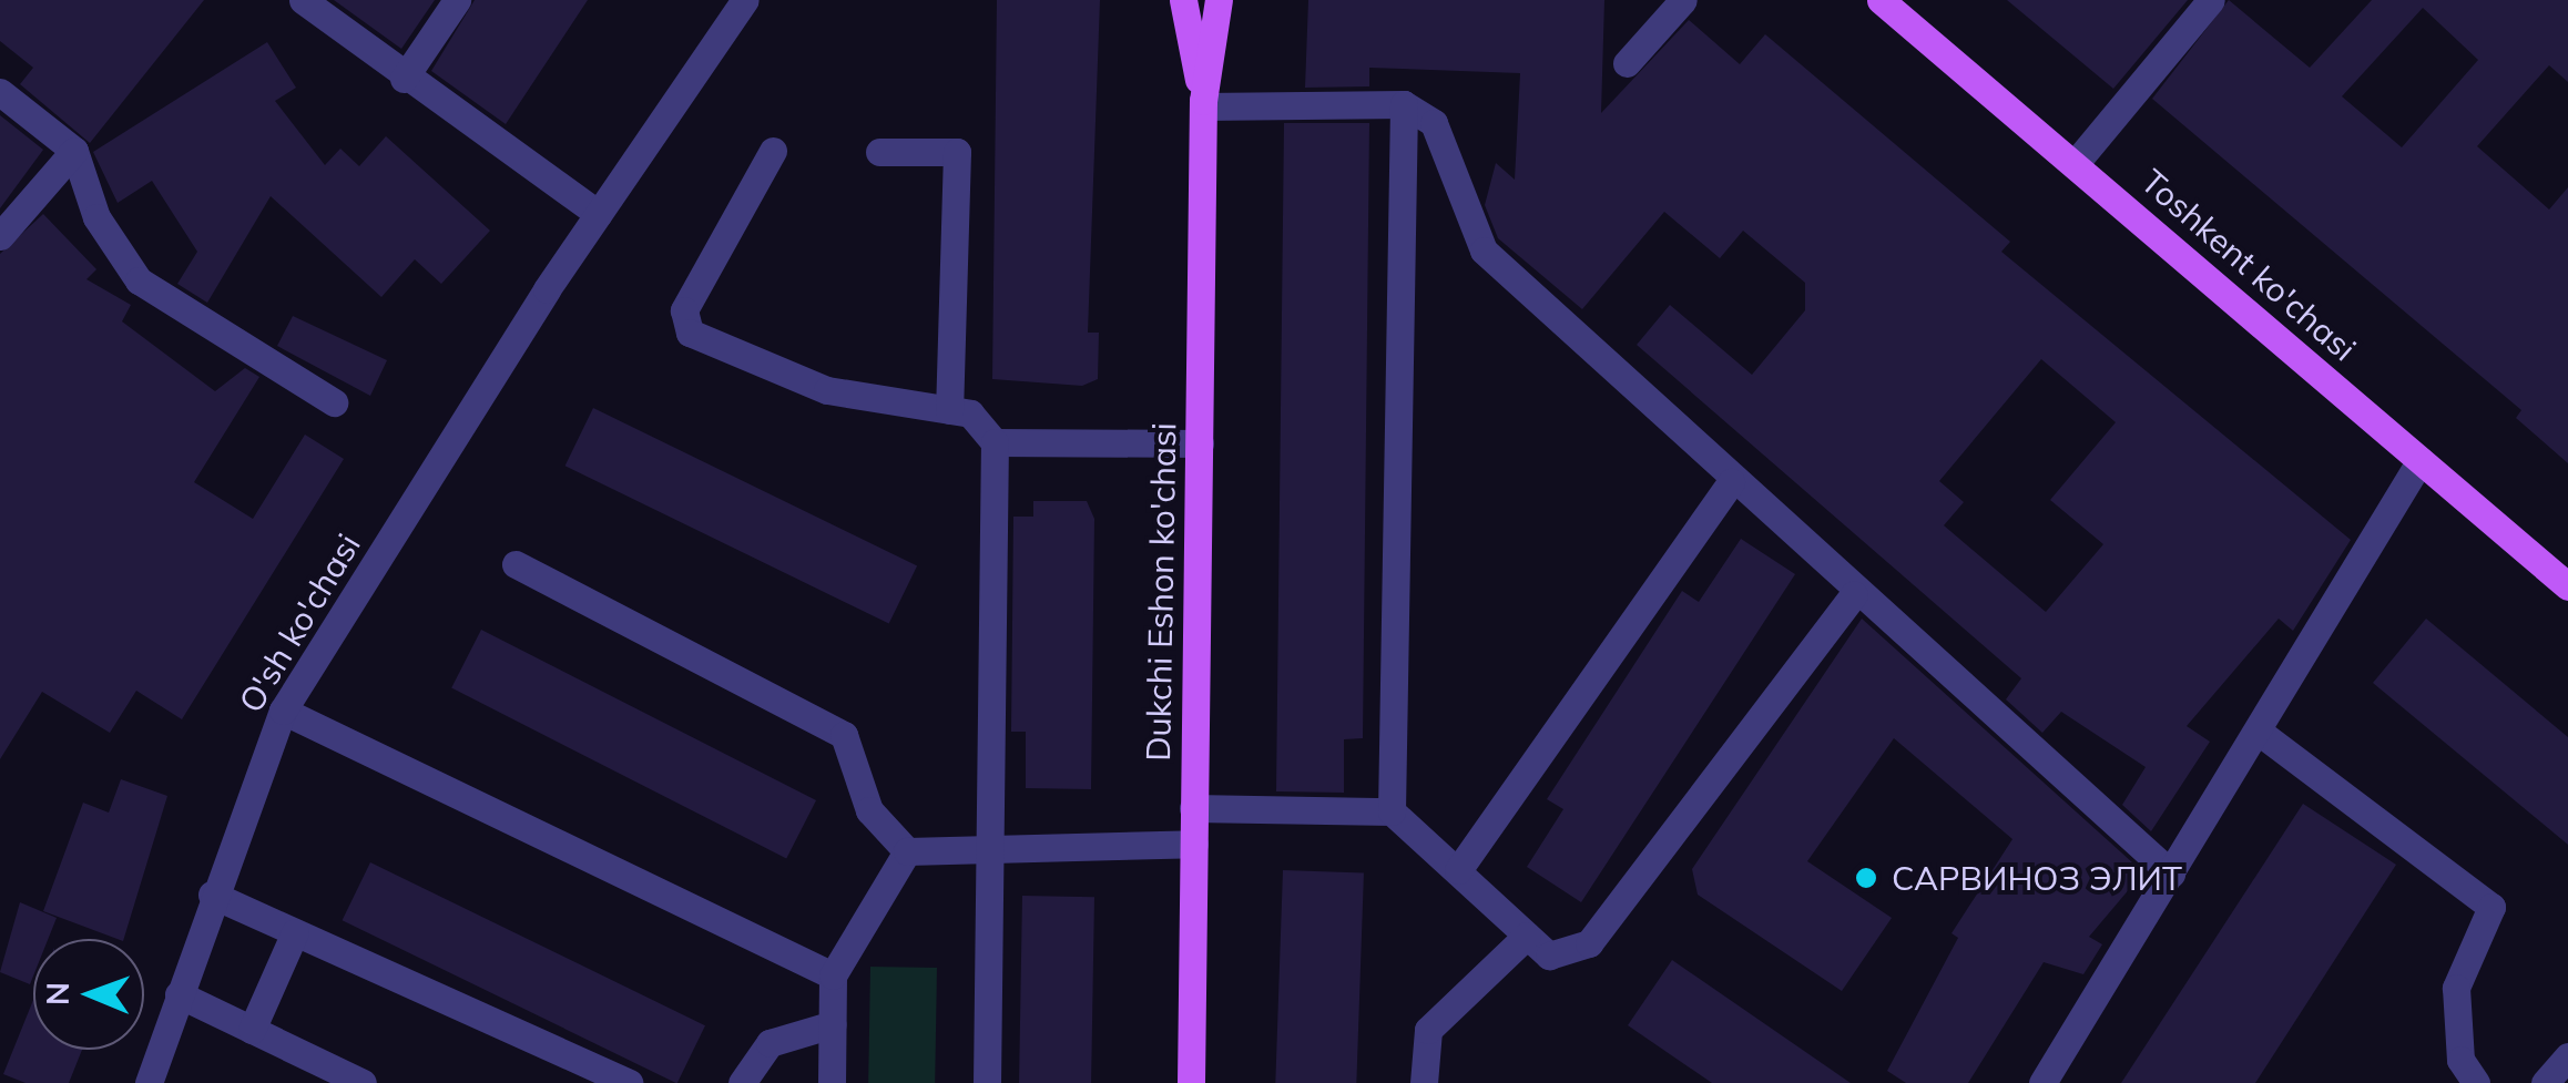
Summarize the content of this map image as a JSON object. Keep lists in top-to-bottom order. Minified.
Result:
{"streets":{"main road":["Toshkent ko'chasi","Dukchi Eshon ko'chasi"],"street":["O'sh ko'chasi"]},"places":["САРВИНОЗ ЭЛИТ"],"north":"left"}
